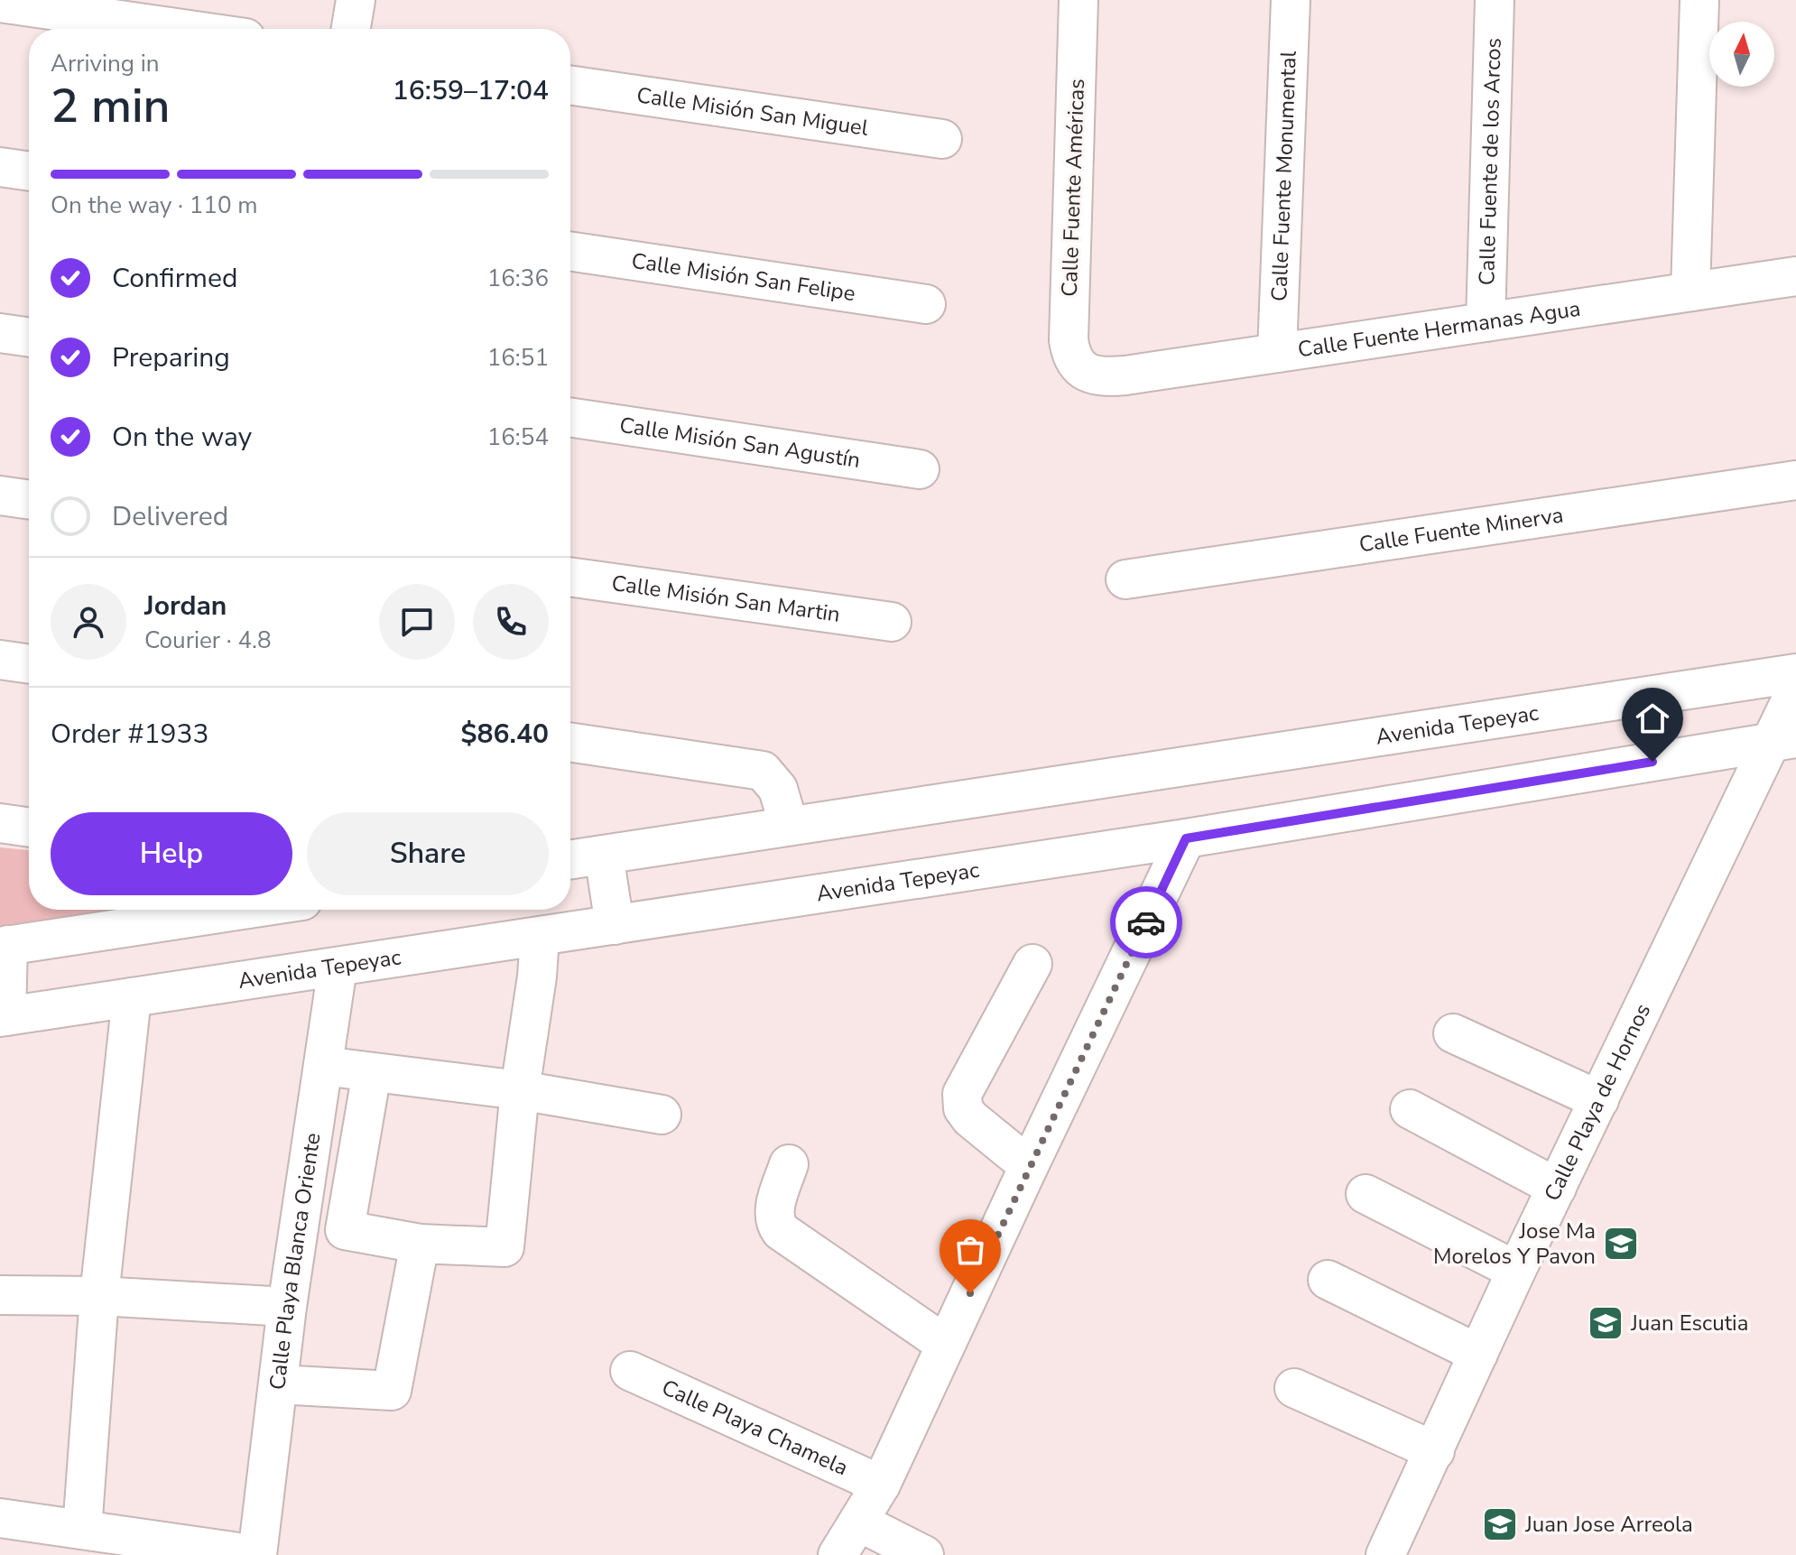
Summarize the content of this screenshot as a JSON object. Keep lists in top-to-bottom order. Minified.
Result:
{"streets":{"street":["Calle Misión San Miguel","Calle Fuente de los Arcos","Calle Fuente Monumental","Calle Fuente Américas","Calle Misión San Felipe","Calle Fuente Hermanas Agua","Calle Misión San Agustín","Calle Fuente Minerva","Calle Misión San Martin","Avenida Tepeyac","Calle Playa de Hornos","Calle Playa Blanca Oriente","Calle Playa Chamela"]},"crossings":[["Calle Fuente de los Arcos","Calle Fuente Hermanas Agua"],["Calle Fuente Monumental","Calle Fuente Hermanas Agua"],["Calle Fuente Américas","Calle Fuente Hermanas Agua"],["Avenida Tepeyac","Calle Playa de Hornos"],["Avenida Tepeyac","Calle Playa Blanca Oriente"]],"places":{"school or university":["Jose Ma Morelos Y Pavon","Juan Escutia","Juan Jose Arreola"]},"north":"top","page":{"heading":["2 min","Arriving in","16:59–17:04"],"panel":["Jordan","Courier · 4.8","Order #1933","$86.40"],"bar":"On the way · 110 m","list":[["Confirmed","16:36"],["Preparing","16:51"],["On the way","16:54"],"Delivered"],"buttons":["Help","Share"]}}
